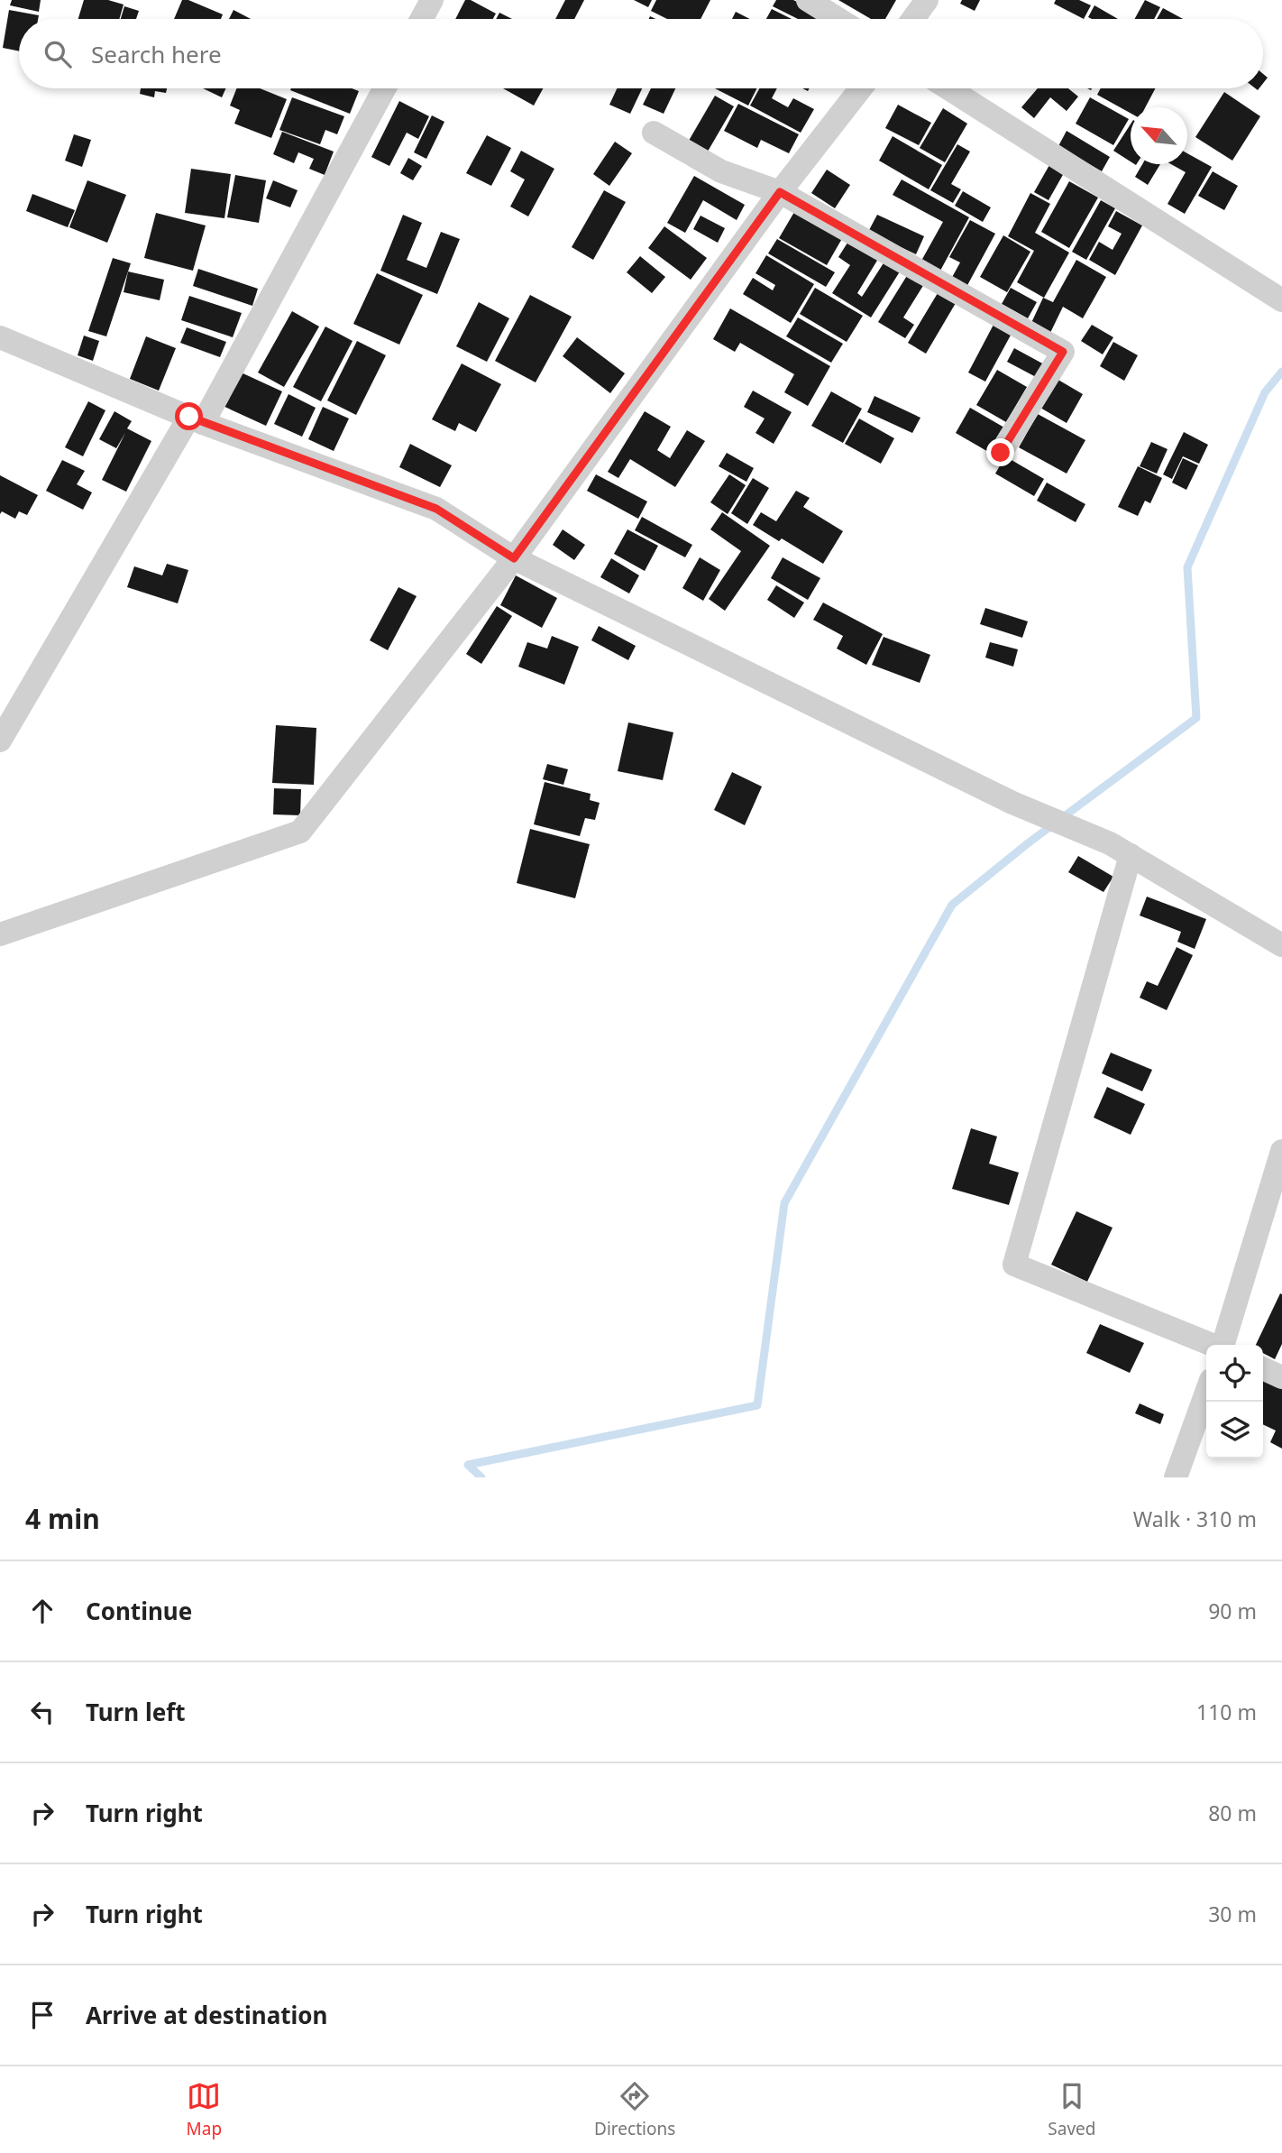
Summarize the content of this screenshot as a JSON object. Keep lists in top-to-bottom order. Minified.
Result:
{"north":"top left","page":{"search":"Search here","heading":["4 min","Walk · 310 m"],"list":[["Continue","90 m"],["Turn left","110 m"],["Turn right","80 m"],["Turn right","30 m"],"Arrive at destination"],"nav":["Map","Directions","Saved"]}}
